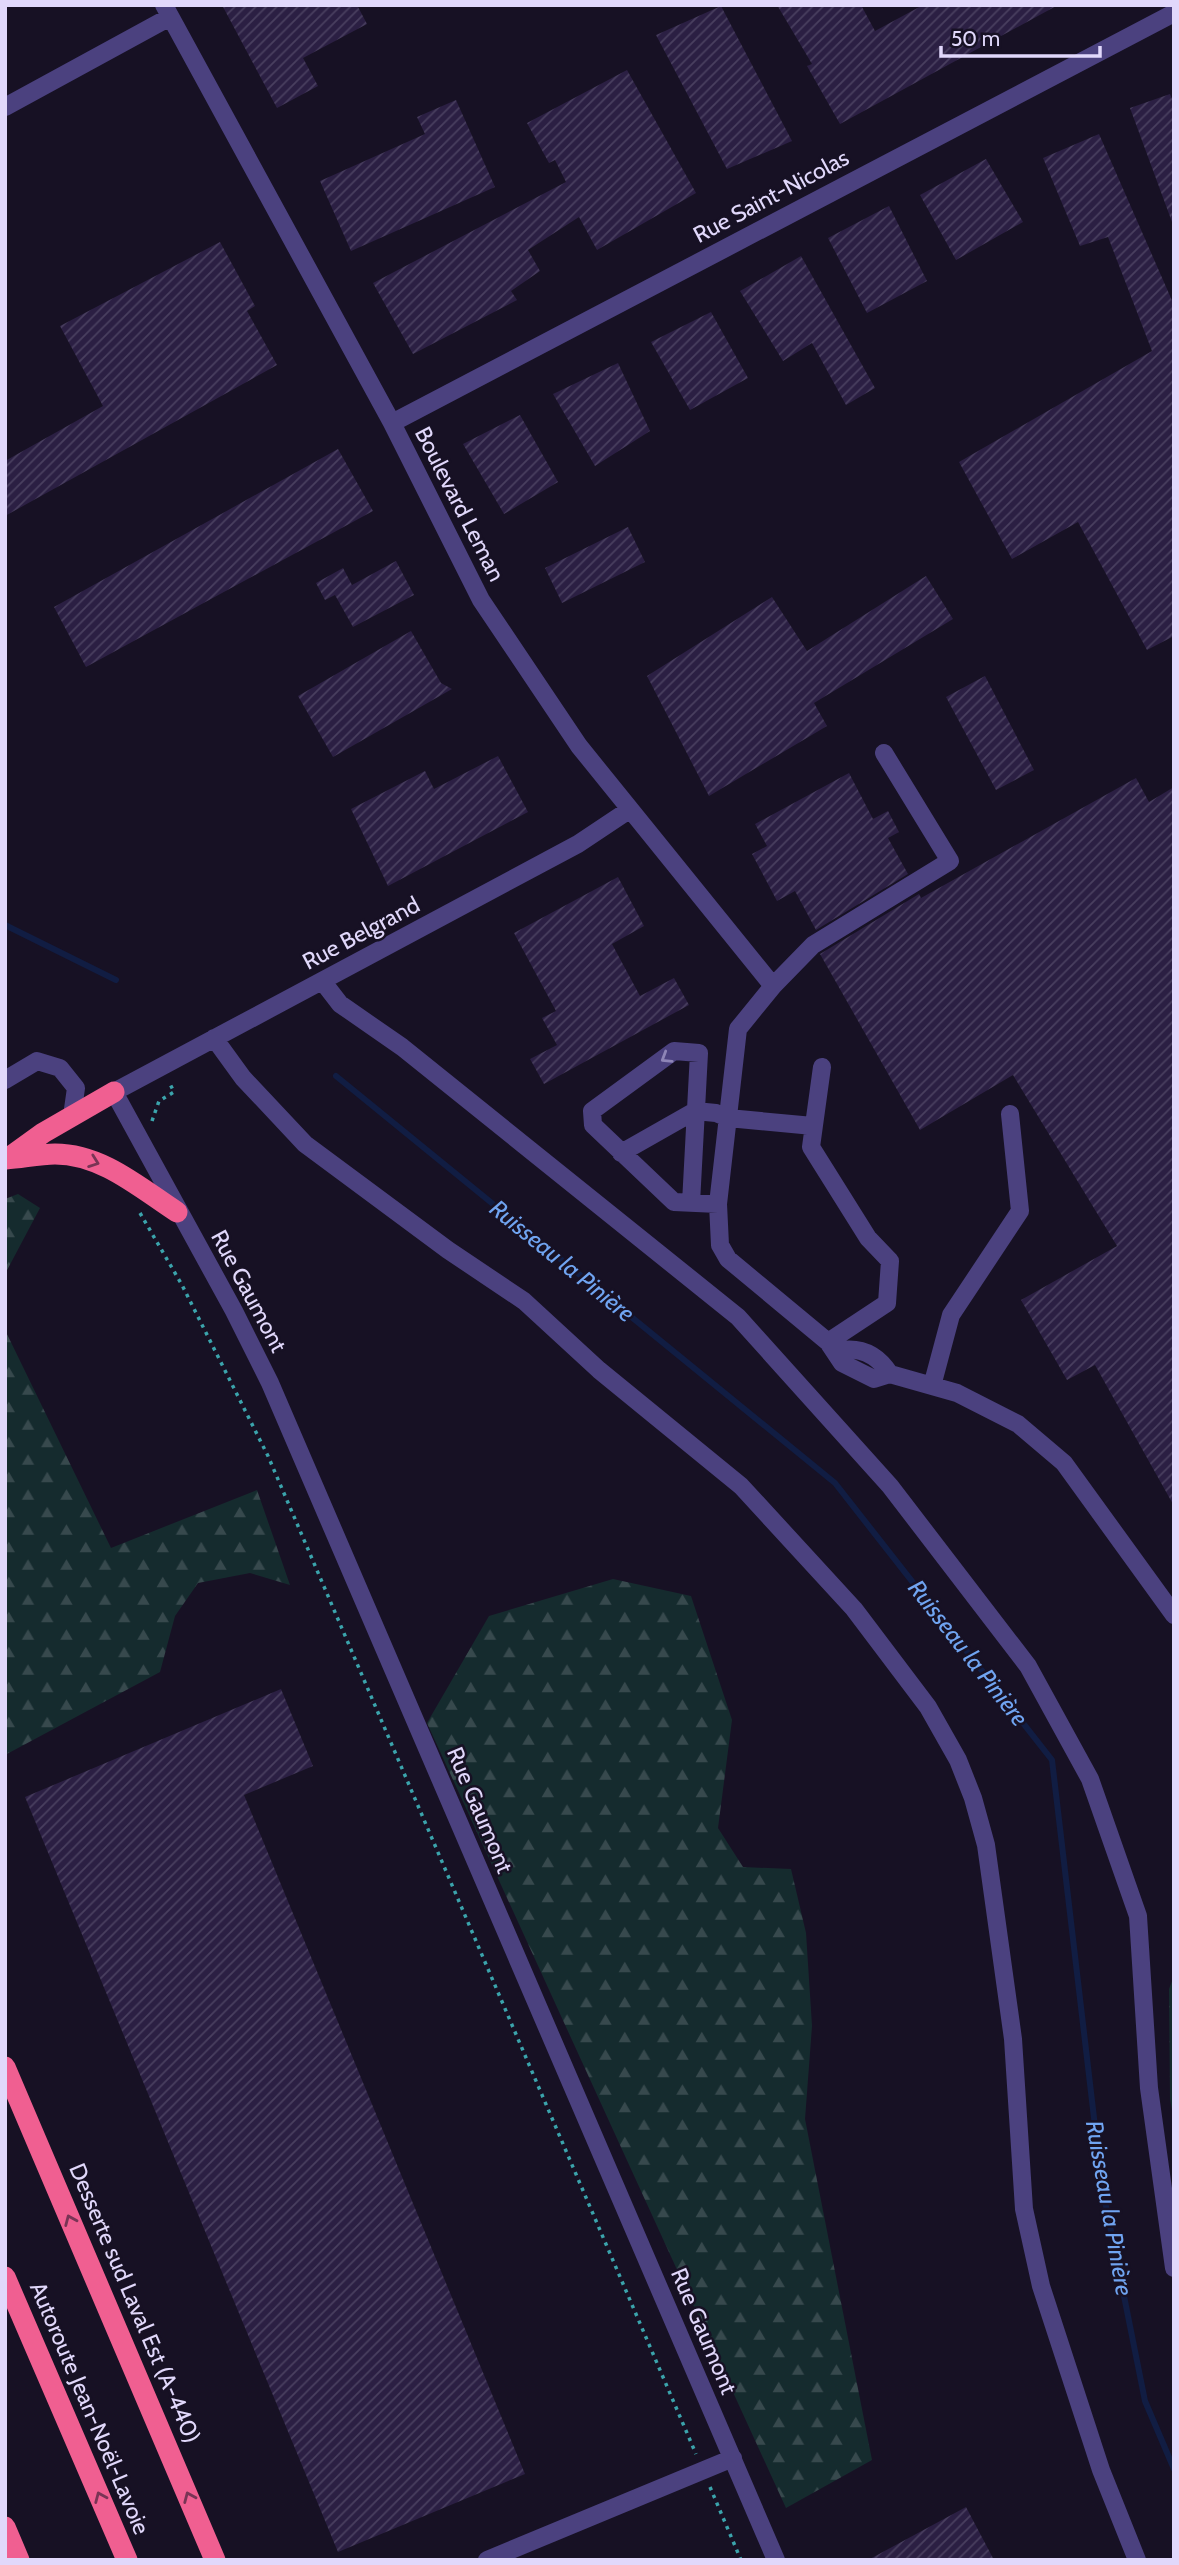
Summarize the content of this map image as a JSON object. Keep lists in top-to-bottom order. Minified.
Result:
{"streets":{"highway":["Desserte sud Laval Est (A-440)","Autoroute Jean-Noël-Lavoie"],"street":["Rue Saint-Nicolas","Boulevard Leman","Rue Belgrand","Rue Gaumont"]},"crossings":[["Rue Saint-Nicolas","Boulevard Leman"],["Boulevard Leman","Rue Belgrand"],["Rue Belgrand","Rue Gaumont"]],"one_way":["Desserte sud Laval Est (A-440)","Autoroute Jean-Noël-Lavoie"],"water":["Ruisseau la Pinière"],"scale_bar":"50 m"}
